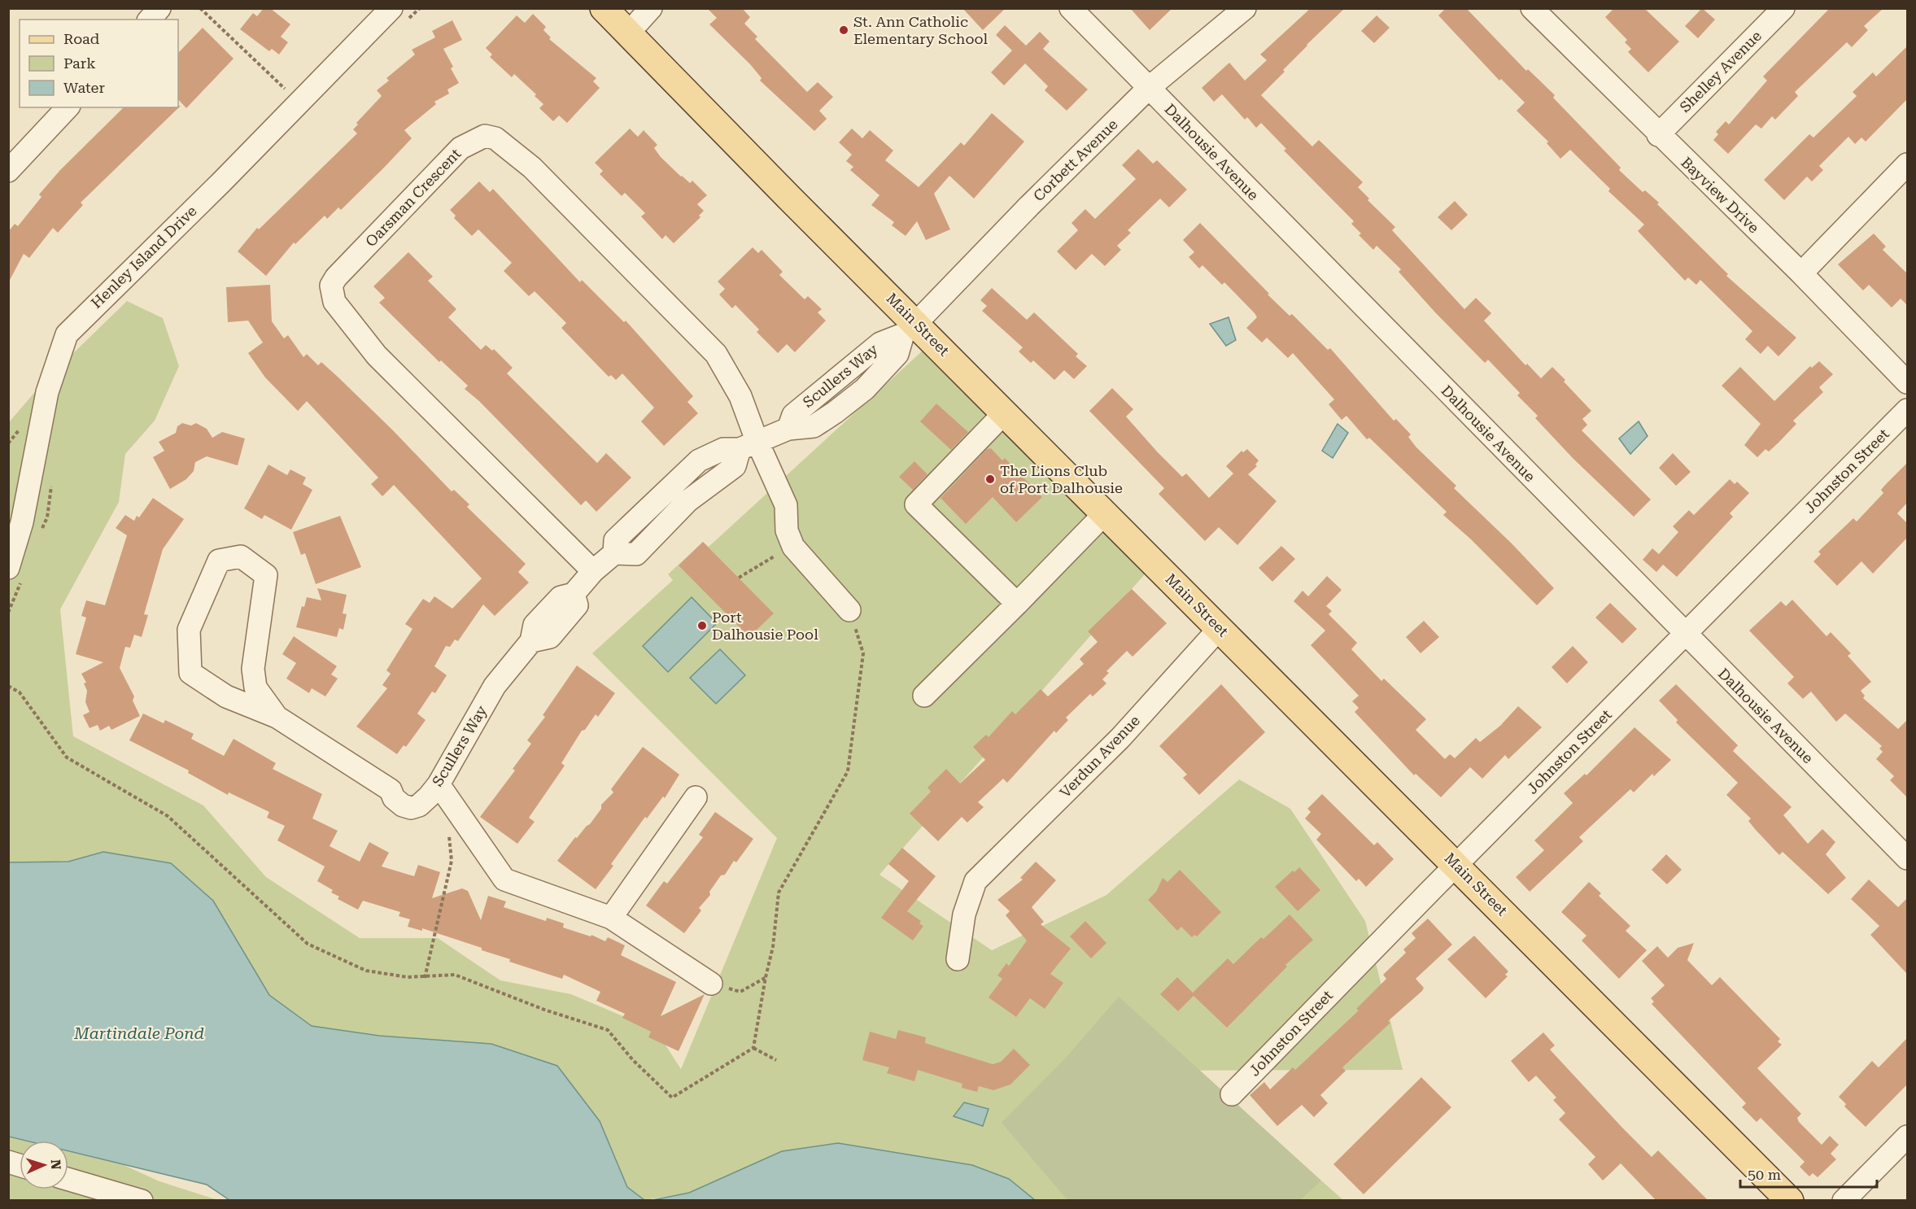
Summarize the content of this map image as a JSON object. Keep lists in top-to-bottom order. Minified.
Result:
{"streets":{"main road":["Main Street"],"street":["Shelley Avenue","Dalhousie Avenue","Corbett Avenue","Bayview Drive","Oarsman Crescent","Henley Island Drive","Scullers Way","Johnston Street","Verdun Avenue"]},"crossings":[["Shelley Avenue","Bayview Drive"],["Dalhousie Avenue","Corbett Avenue"],["Dalhousie Avenue","Johnston Street"],["Corbett Avenue","Main Street"],["Corbett Avenue","Scullers Way"],["Oarsman Crescent","Scullers Way"],["Main Street","Scullers Way"],["Main Street","Johnston Street"],["Main Street","Verdun Avenue"]],"water":["Martindale Pond"],"places":["St. Ann Catholic Elementary School","The Lions Club of Port Dalhousie","Port Dalhousie Pool"],"legend":["Road","Park","Water"],"scale_bar":"50 m","north":"right"}
